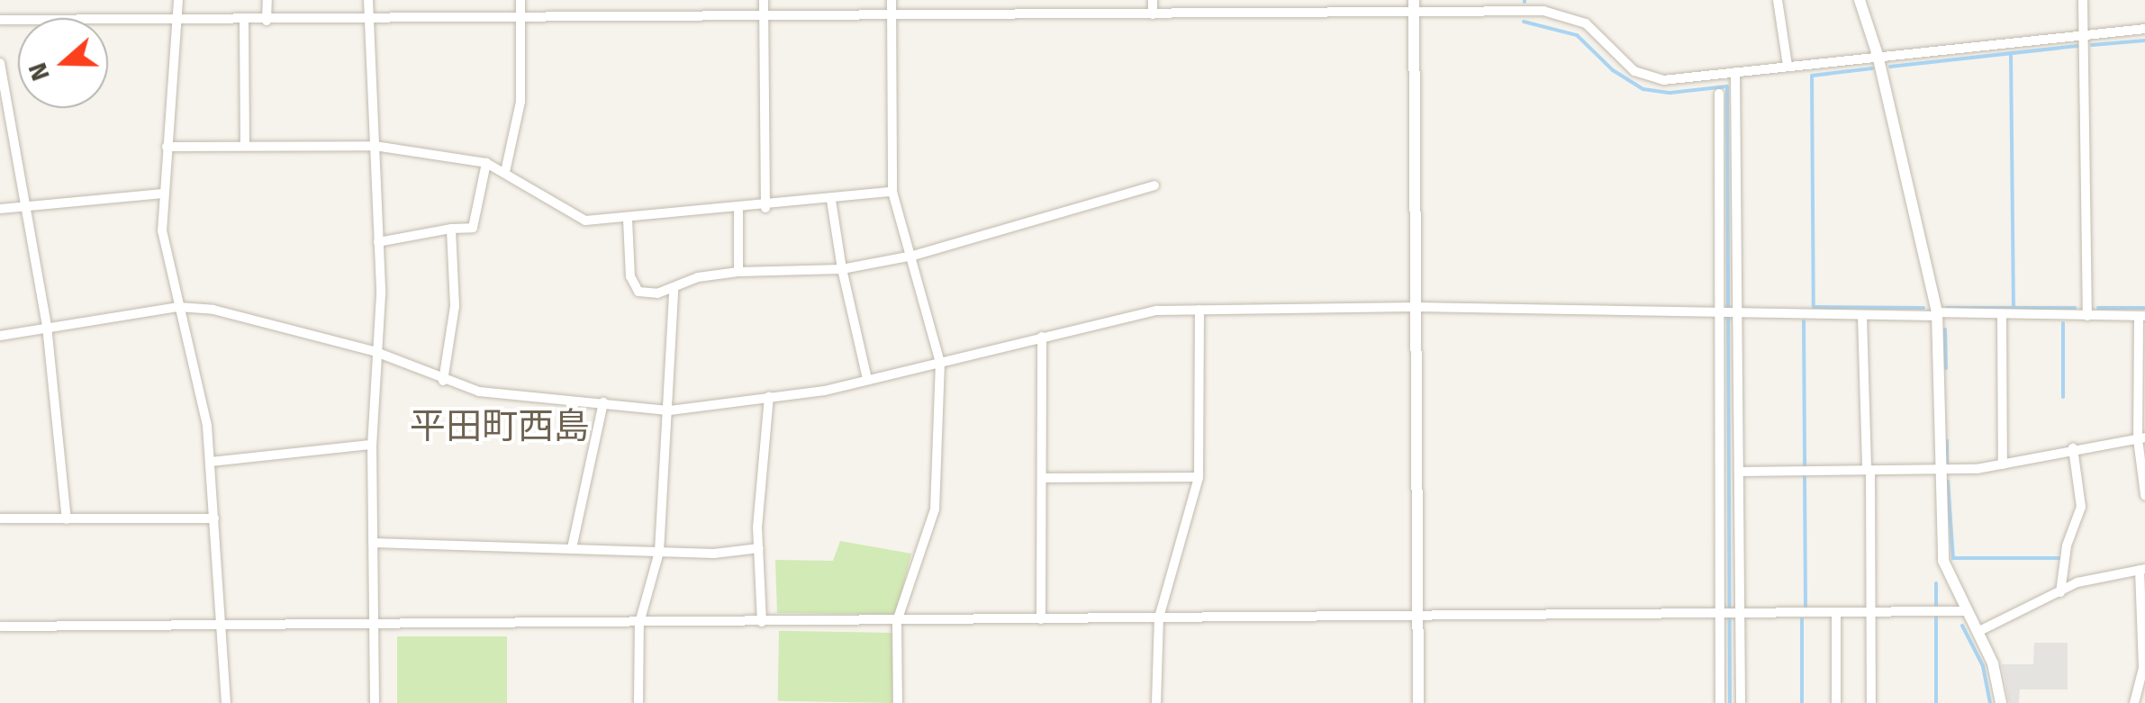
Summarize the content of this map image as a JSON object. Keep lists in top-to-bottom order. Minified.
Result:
{"districts":["平田町西島"],"north":"left"}
